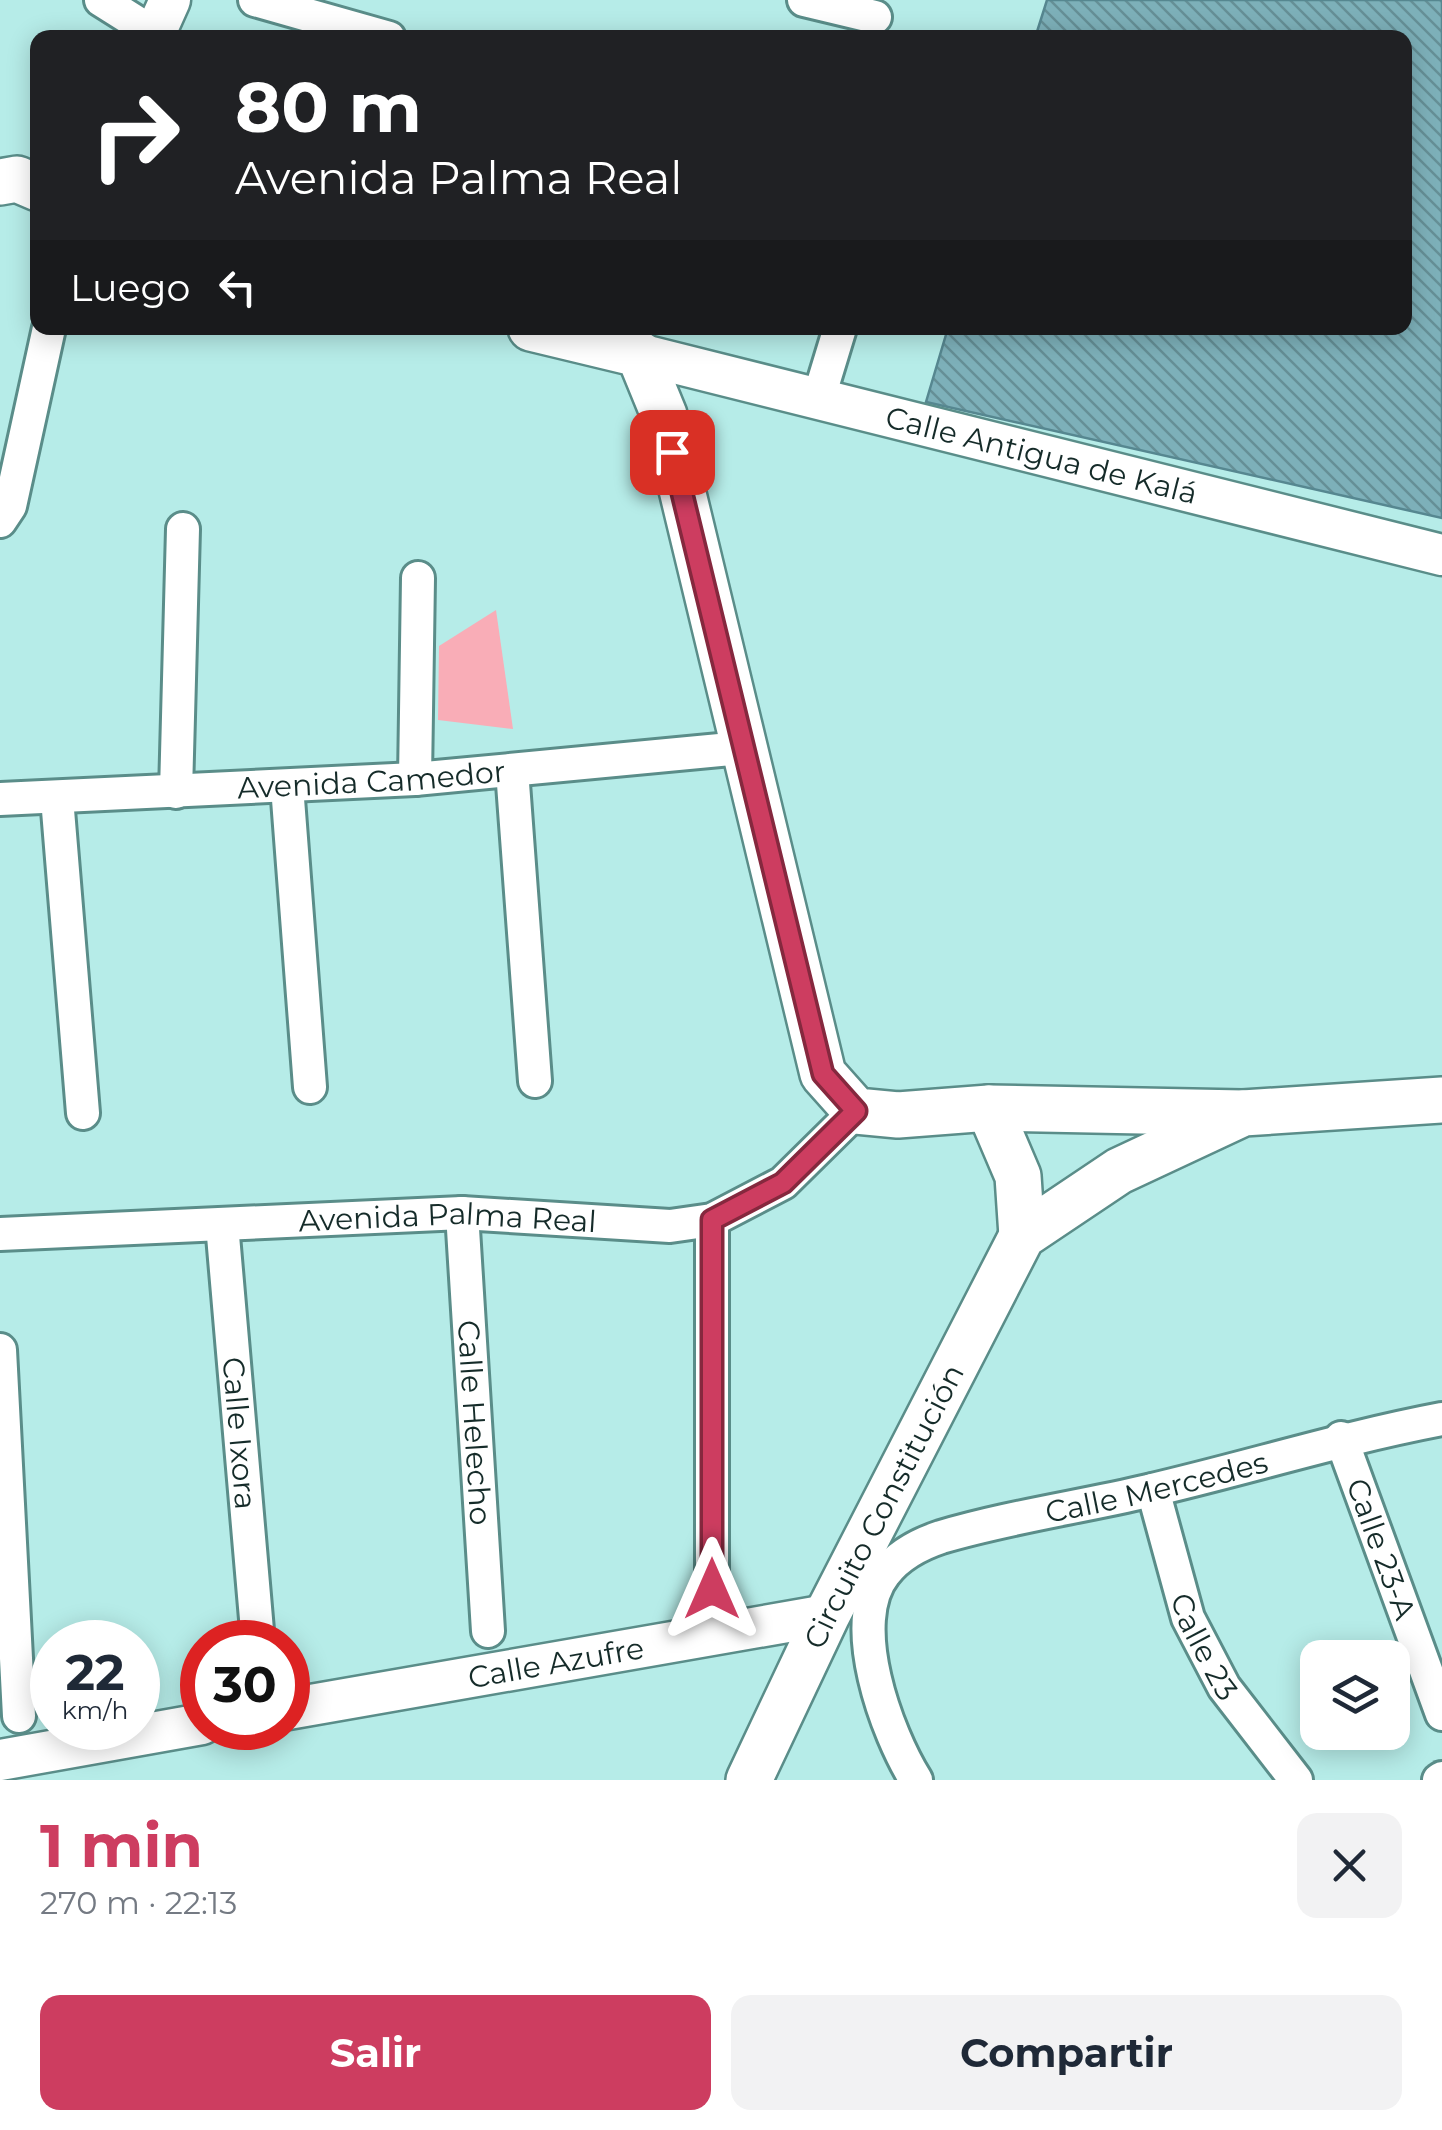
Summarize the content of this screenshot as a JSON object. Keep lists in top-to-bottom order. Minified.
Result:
{"streets":{"main road":["Circuito Constitución"],"street":["Calle Antigua de Kalá","Avenida Camedor","Avenida Palma Real","Calle Helecho","Calle Ixora","Calle Mercedes","Calle 23-A","Calle 23","Calle Azufre"]},"crossings":[["Avenida Palma Real","Calle Helecho"],["Avenida Palma Real","Calle Ixora"],["Avenida Palma Real","Circuito Constitución"],["Calle Mercedes","Calle 23-A"],["Calle Mercedes","Calle 23"],["Circuito Constitución","Calle Azufre"]],"page":{"turn":["80 m","Avenida Palma Real"],"then":"Luego","speed":"22 km/h","limit":"30","heading":["1 min","270 m · 22:13"],"buttons":["Salir","Compartir"]}}
